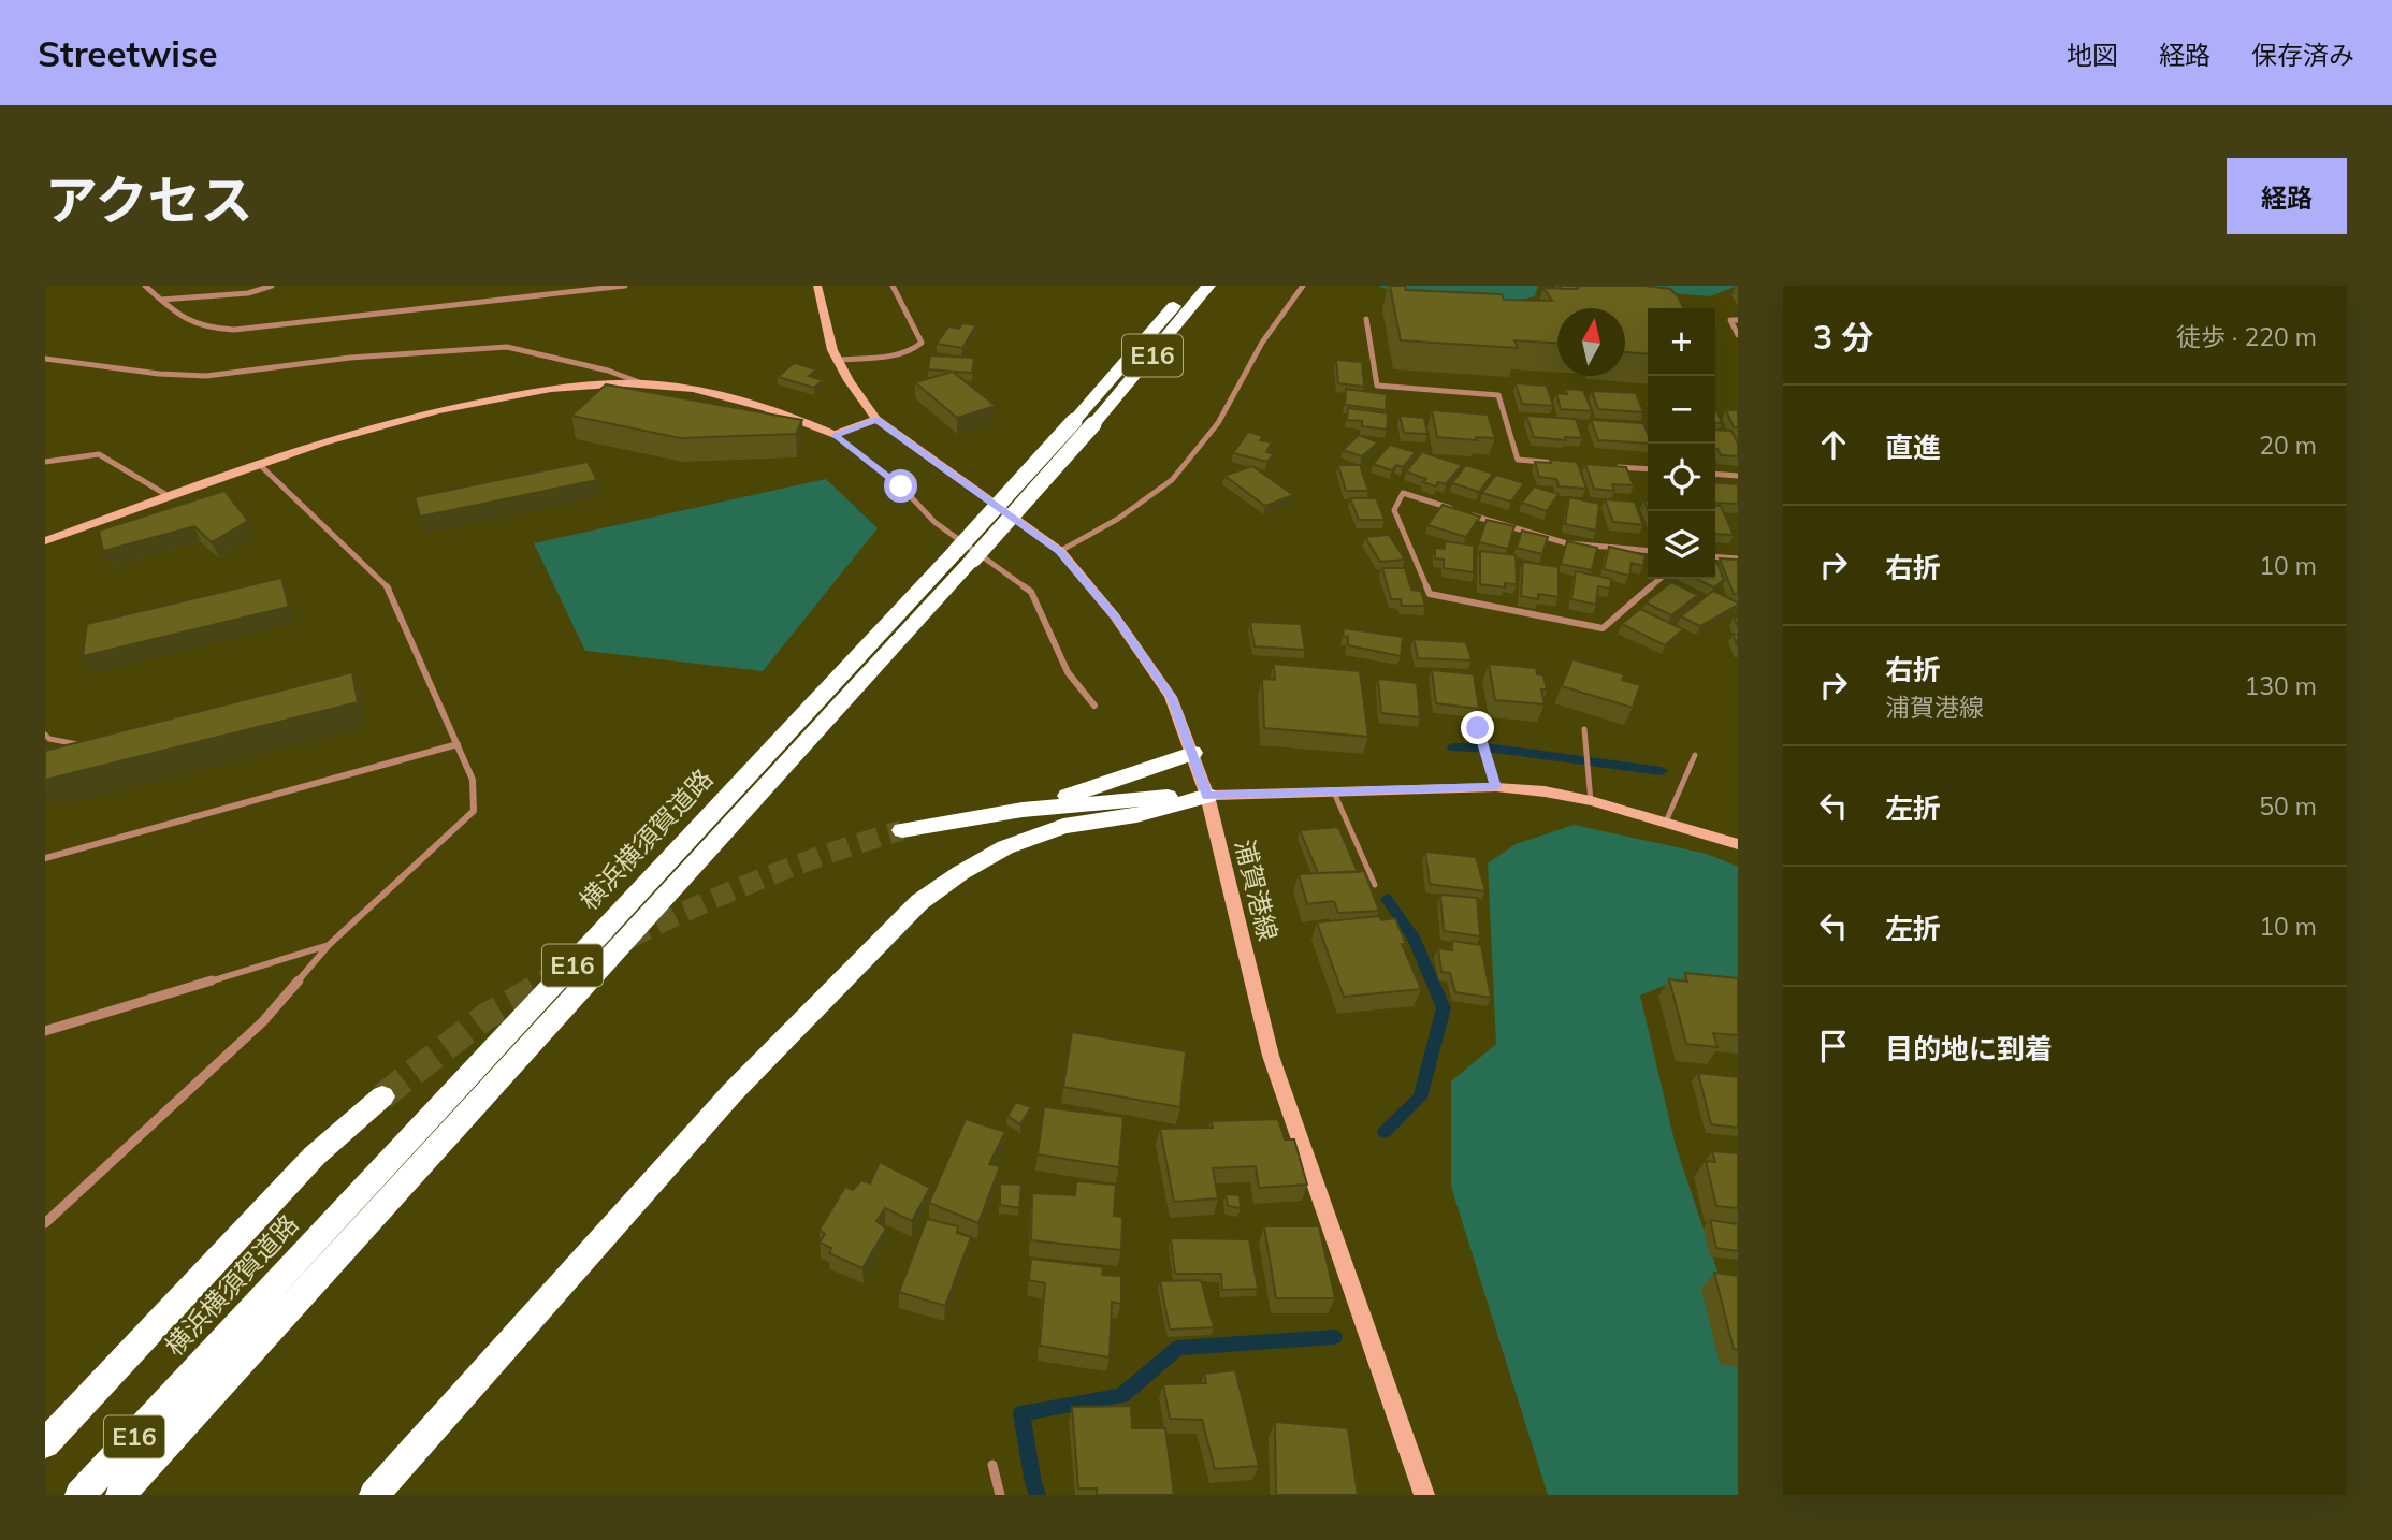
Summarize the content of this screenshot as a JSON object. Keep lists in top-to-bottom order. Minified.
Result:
{"streets":{"highway":["E16","横浜横須賀道路"],"main road":["浦賀港線"]},"north":"top","page":{"header":"Streetwise","nav":["地図","経路","保存済み"],"title":"アクセス","buttons":"経路","heading":["3 分","徒歩 · 220 m"],"map_buttons":["+","−"],"list":[["直進","20 m"],["右折","10 m"],["右折","浦賀港線","130 m"],["左折","50 m"],["左折","10 m"],"目的地に到着"]}}
